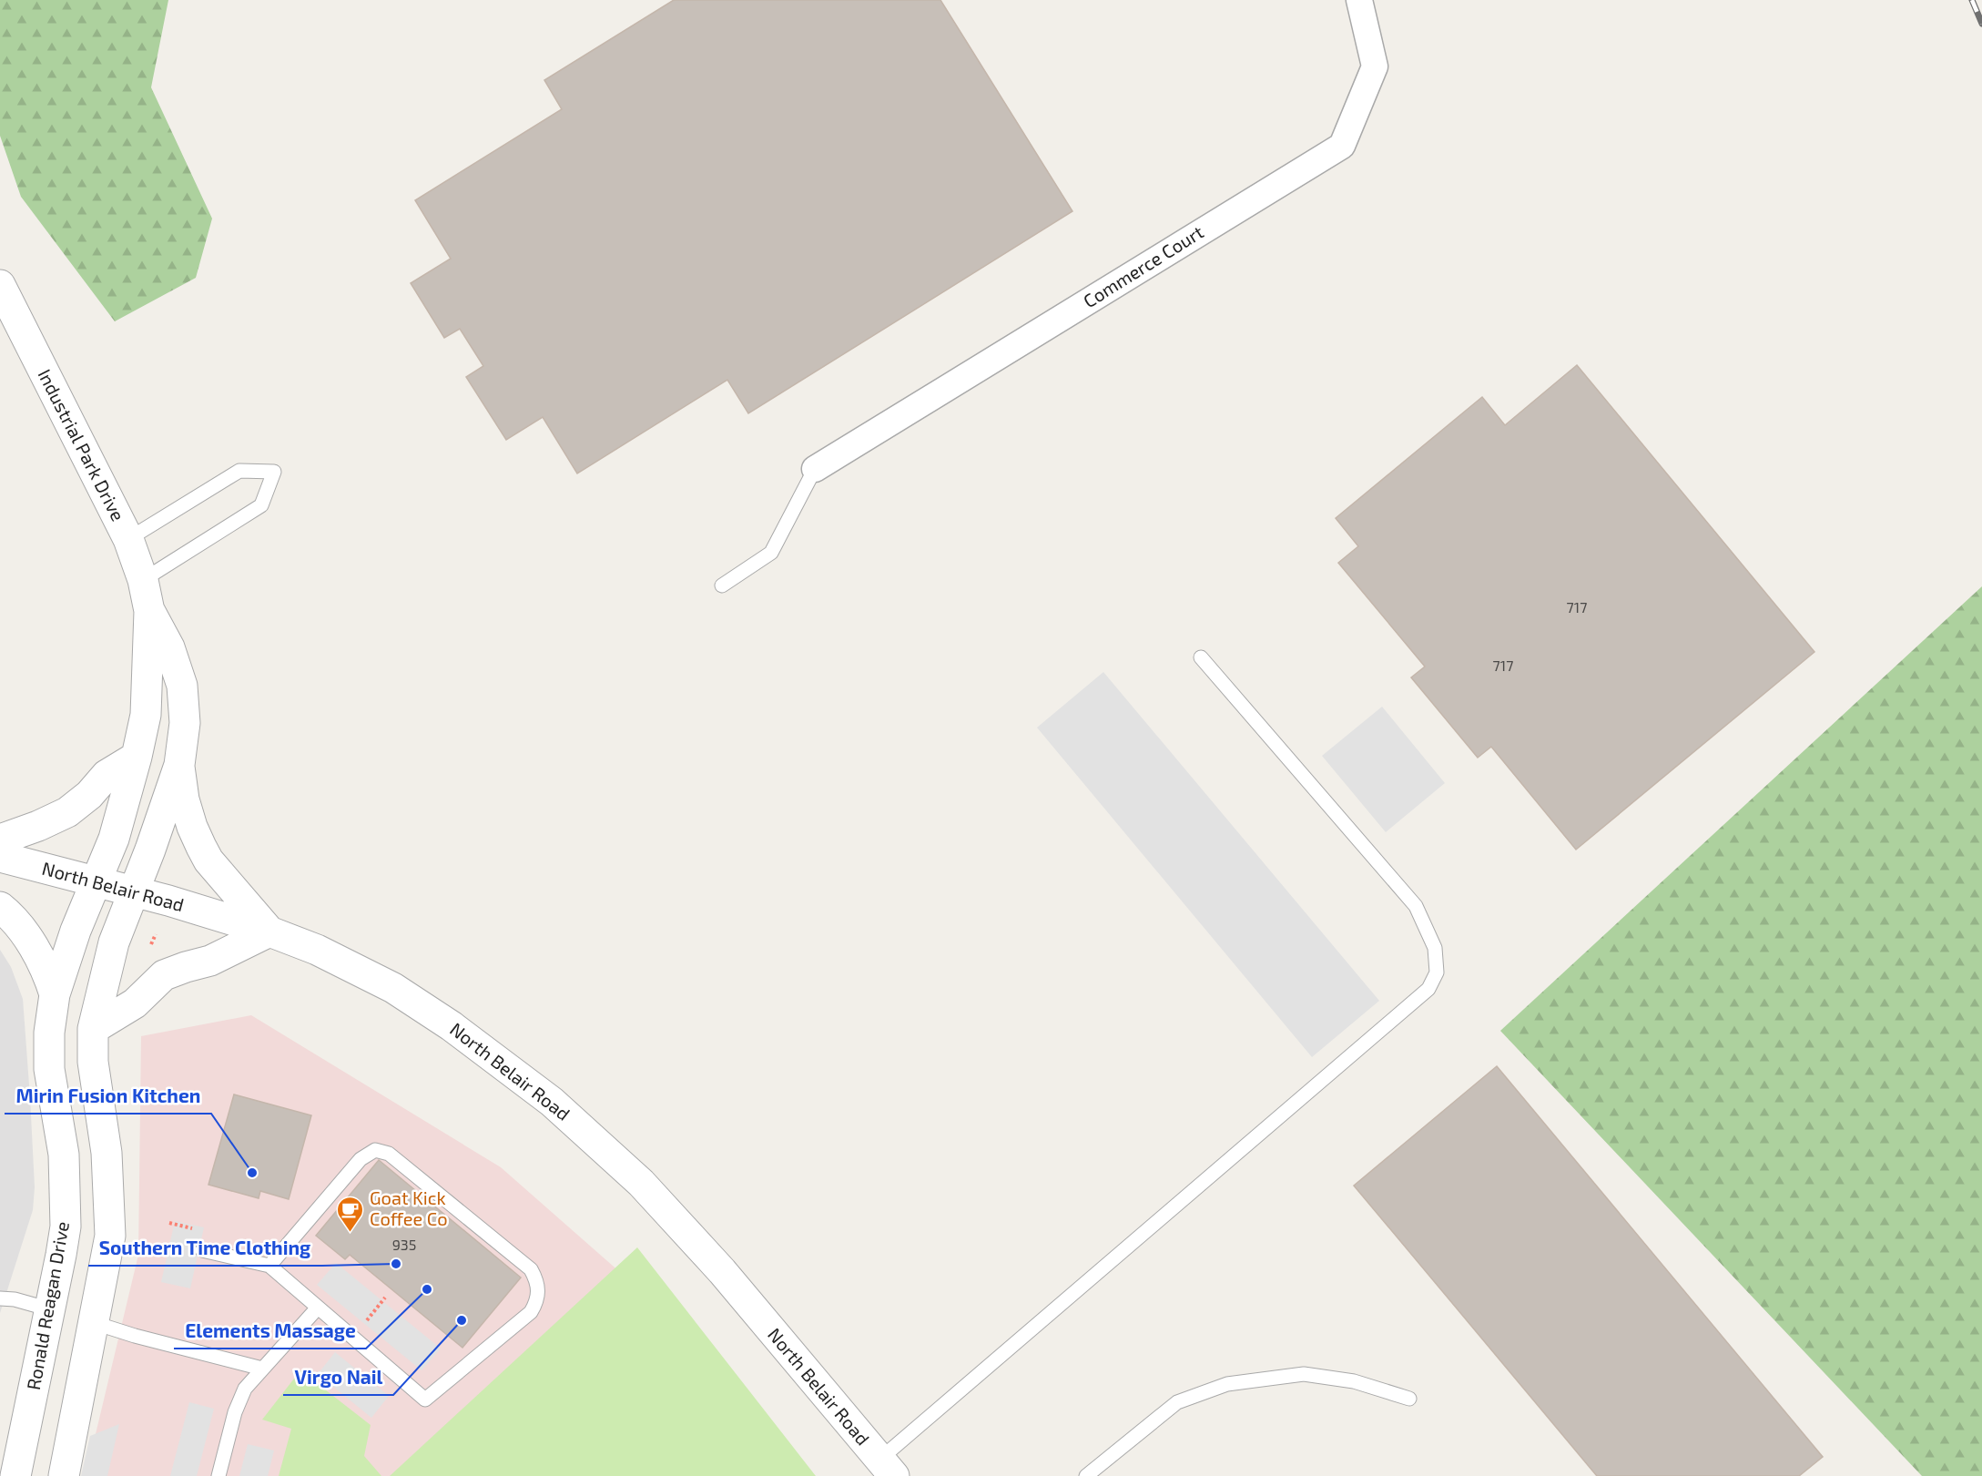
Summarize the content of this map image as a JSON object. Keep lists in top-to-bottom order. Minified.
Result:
{"streets":{"street":["Commerce Court","Industrial Park Drive","North Belair Road","Ronald Reagan Drive"]},"crossings":[["Industrial Park Drive","North Belair Road"],["Industrial Park Drive","Ronald Reagan Drive"],["North Belair Road","Ronald Reagan Drive"]],"places":{"other":["Mirin Fusion Kitchen","Southern Time Clothing","Elements Massage","Virgo Nail"],"cafe":["Goat Kick Coffee Co"]},"house_numbers":["717","717","935"]}
